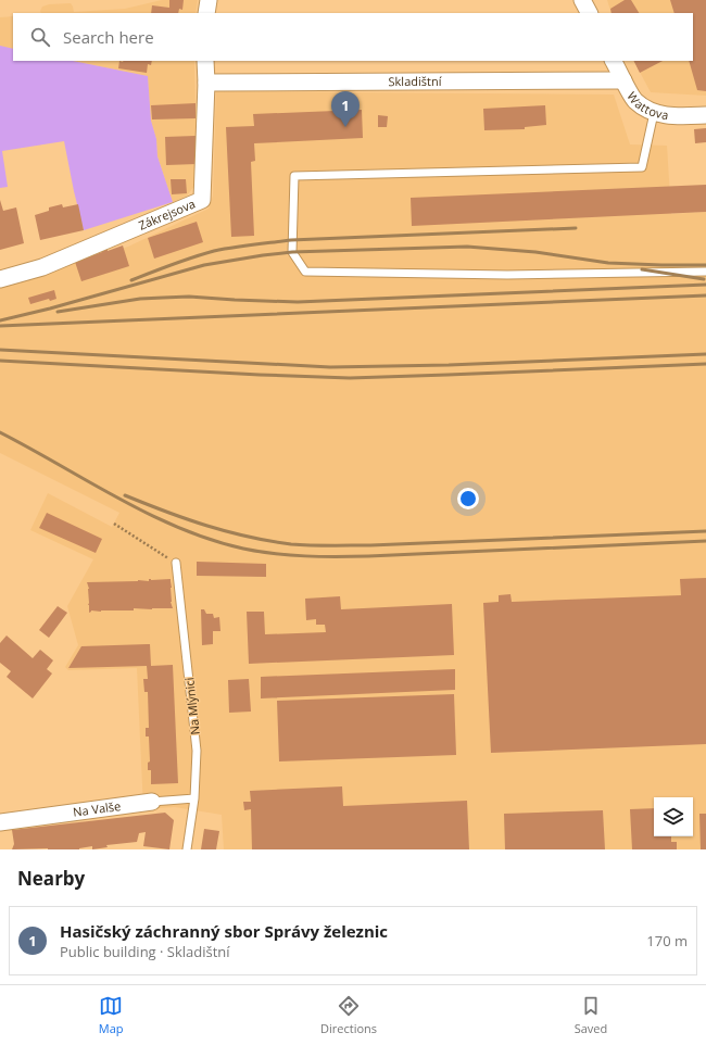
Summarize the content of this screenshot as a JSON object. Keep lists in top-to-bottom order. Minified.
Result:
{"streets":{"street":["Skladištní","Wattova","Zákrejsova","Na Valše"],"lane":["Na Mlýnici"]},"crossings":[["Skladištní","Wattova"],["Skladištní","Zákrejsova"],["Na Mlýnici","Na Valše"]],"page":{"search":"Search here","pins":"1","heading":"Nearby","list":[{"mark":"1","name":"Hasičský záchranný sbor Správy železnic","note":"Public building · Skladištní","value":"170 m"}],"nav":["Map","Directions","Saved"]}}
